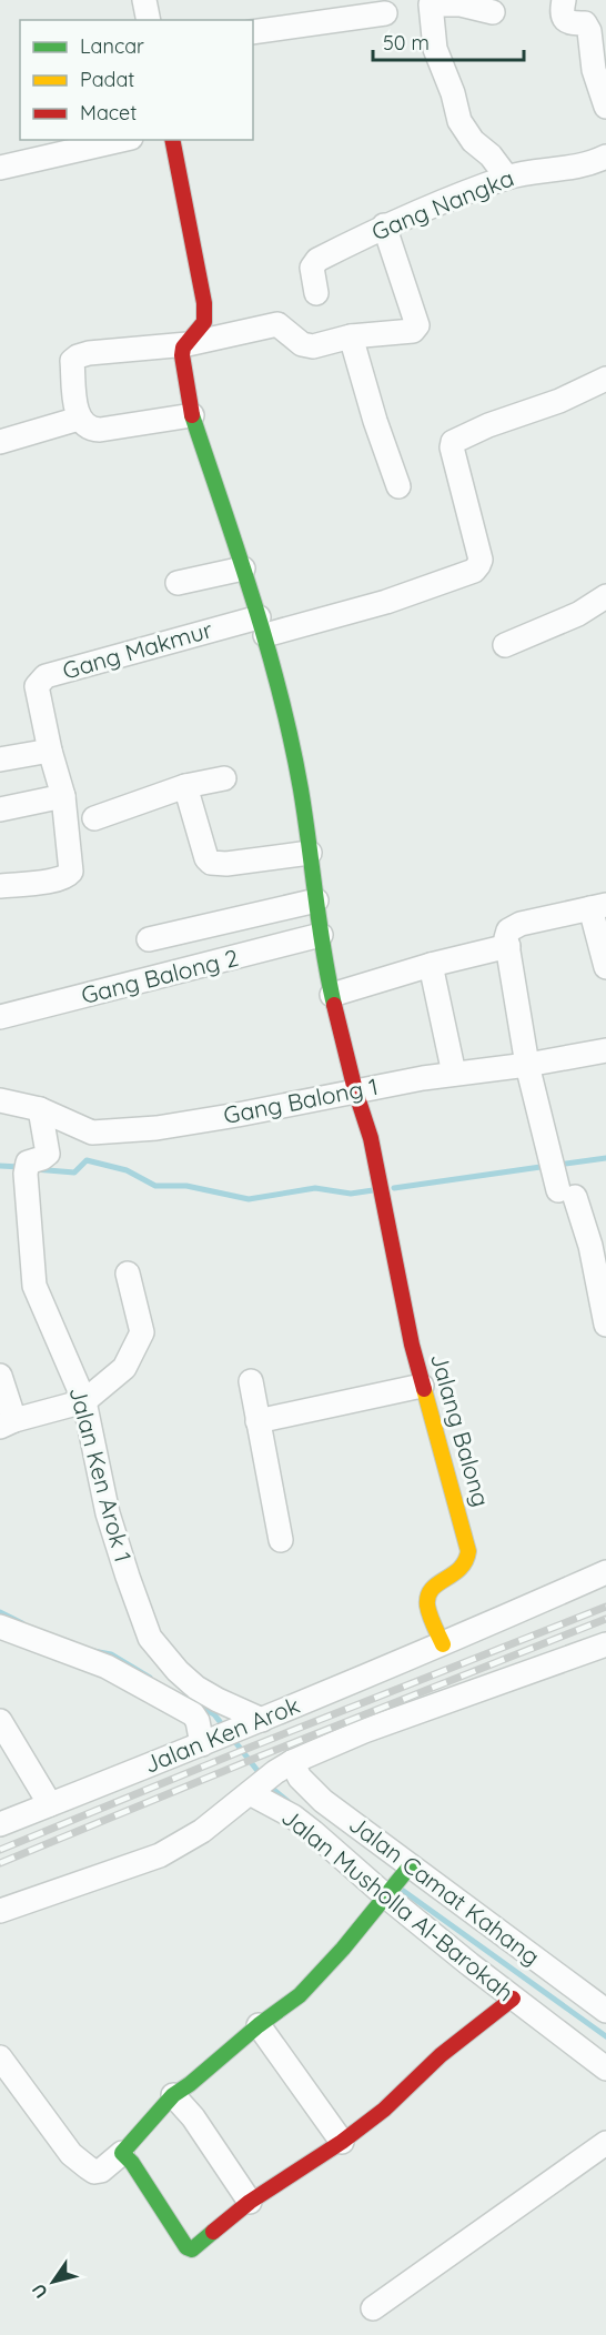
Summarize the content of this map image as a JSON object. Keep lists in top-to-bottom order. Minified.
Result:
{"streets":{"street":["Gang Nangka","Gang Makmur","Gang Balong 2","Gang Balong 1","Jalang Balong","Jalan Ken Arok 1","Jalan Ken Arok","Jalan Camat Kahang","Jalan Musholla Al-Barokah"]},"crossings":[["Gang Makmur","Jalang Balong"],["Gang Balong 2","Jalang Balong"],["Gang Balong 1","Jalang Balong"],["Gang Balong 1","Jalan Ken Arok 1"],["Jalang Balong","Jalan Ken Arok"],["Jalan Ken Arok 1","Jalan Ken Arok"]],"legend":["Lancar","Padat","Macet"],"scale_bar":"50 m","north":"bottom left"}
